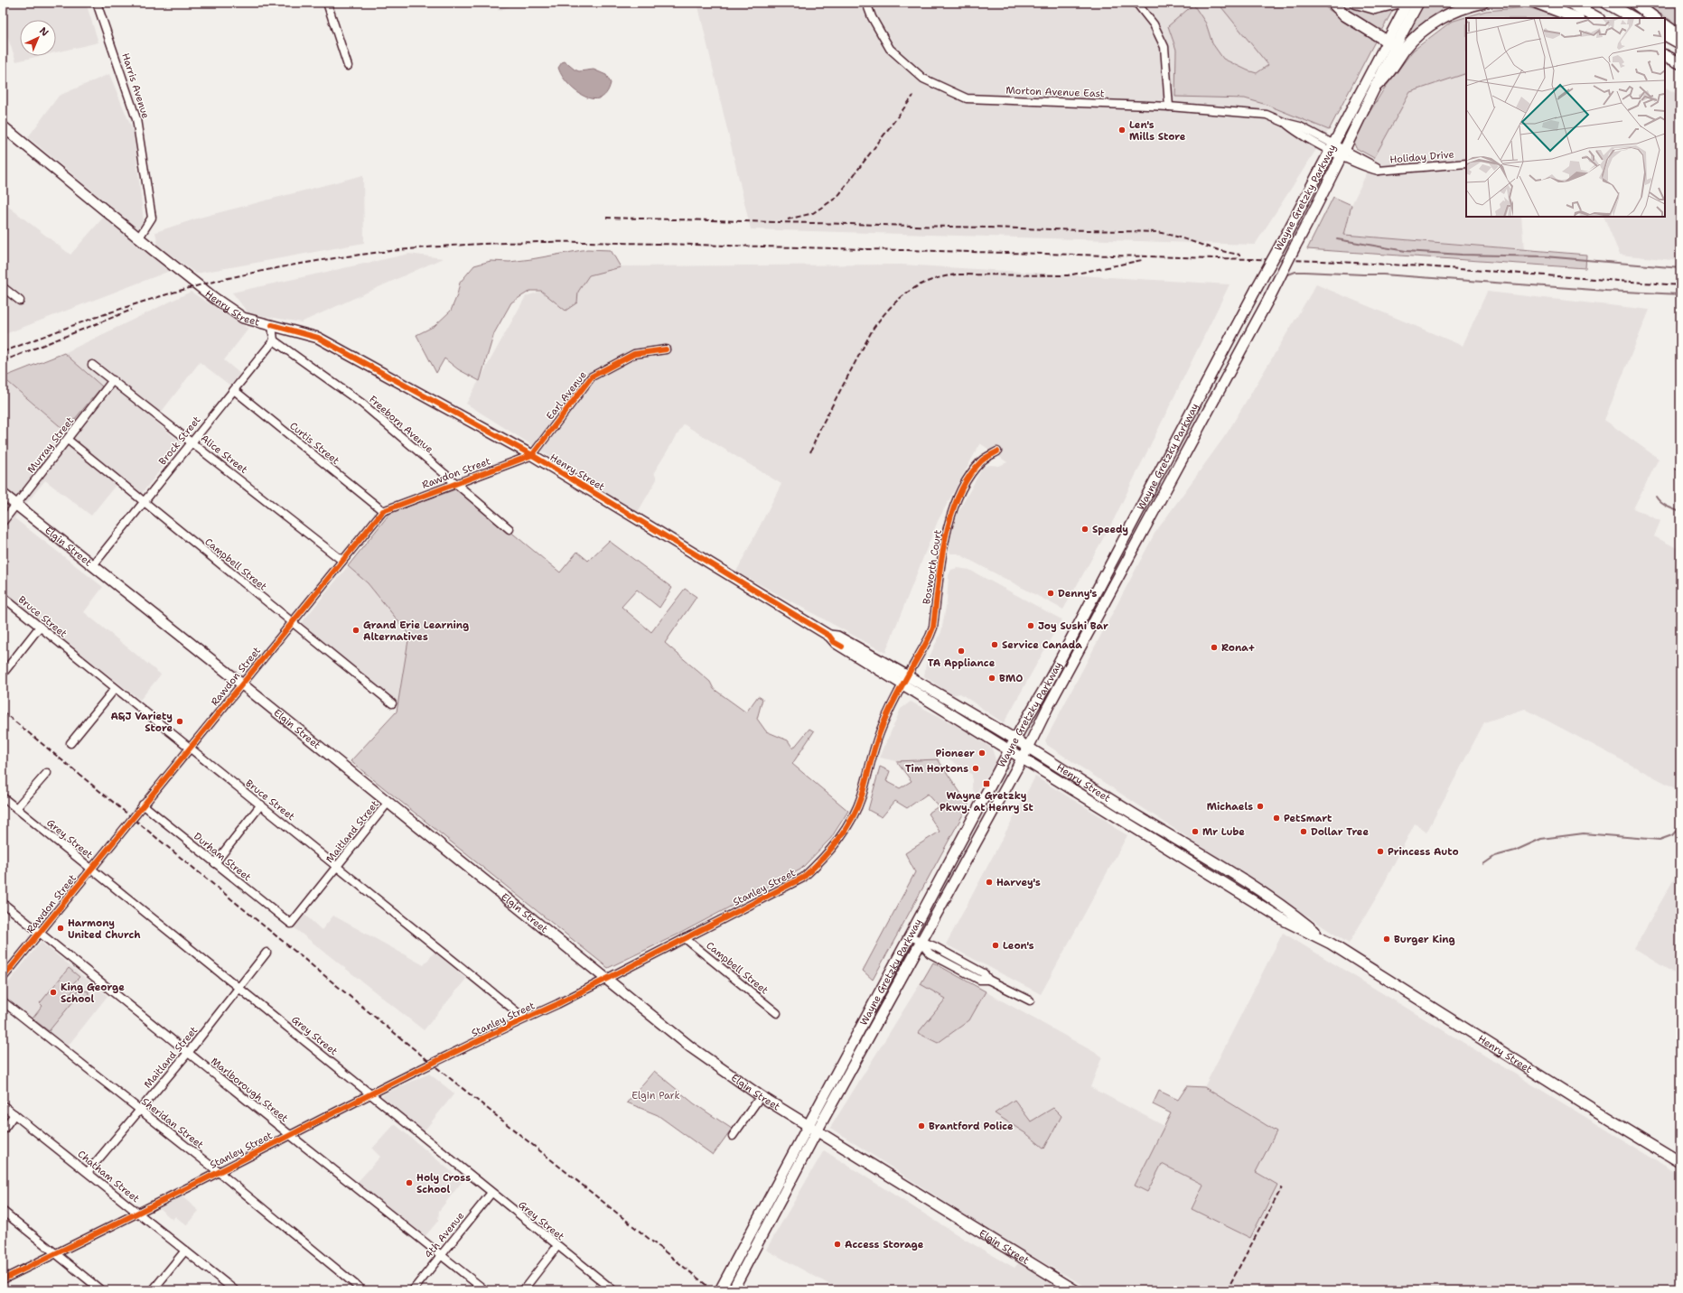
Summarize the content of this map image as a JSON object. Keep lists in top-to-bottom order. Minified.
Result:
{"streets":{"main road":["Wayne Gretzky Parkway","Henry Street","Elgin Street"],"street":["Harris Avenue","Morton Avenue East","Holiday Drive","Earl Avenue","Freeborn Avenue","Brock Street","Curtis Street","Murray Street","Alice Street","Rawdon Street","Campbell Street","Bosworth Court","Bruce Street","Maitland Street","Grey Street","Durham Street","Stanley Street","Marlborough Street","Sheridan Street","Chatham Street","4th Avenue"]},"crossings":[["Harris Avenue","Henry Street"],["Morton Avenue East","Holiday Drive"],["Morton Avenue East","Wayne Gretzky Parkway"],["Holiday Drive","Wayne Gretzky Parkway"],["Wayne Gretzky Parkway","Henry Street"],["Wayne Gretzky Parkway","Elgin Street"],["Henry Street","Earl Avenue"],["Henry Street","Rawdon Street"],["Henry Street","Bosworth Court"],["Henry Street","Stanley Street"],["Earl Avenue","Rawdon Street"],["Freeborn Avenue","Brock Street"],["Freeborn Avenue","Rawdon Street"],["Brock Street","Curtis Street"],["Brock Street","Alice Street"],["Brock Street","Elgin Street"],["Brock Street","Campbell Street"],["Curtis Street","Rawdon Street"],["Murray Street","Alice Street"],["Murray Street","Elgin Street"],["Murray Street","Campbell Street"],["Alice Street","Rawdon Street"],["Rawdon Street","Elgin Street"],["Rawdon Street","Campbell Street"],["Rawdon Street","Bruce Street"],["Rawdon Street","Grey Street"],["Rawdon Street","Durham Street"],["Rawdon Street","Marlborough Street"],["Elgin Street","Maitland Street"],["Elgin Street","Stanley Street"],["Campbell Street","Stanley Street"],["Bosworth Court","Stanley Street"],["Bruce Street","Maitland Street"],["Bruce Street","Stanley Street"],["Maitland Street","Grey Street"],["Maitland Street","Durham Street"],["Maitland Street","Marlborough Street"],["Maitland Street","Sheridan Street"],["Maitland Street","Chatham Street"],["Grey Street","Stanley Street"],["Grey Street","4th Avenue"],["Stanley Street","Marlborough Street"],["Stanley Street","Sheridan Street"],["Stanley Street","Chatham Street"],["Marlborough Street","4th Avenue"]],"parks":["Elgin Park"],"places":{"other":["Len's Mills Store","Speedy","Denny's","Joy Sushi Bar","Grand Erie Learning Alternatives","Service Canada","Rona+","TA Appliance","BMO","A&J Variety Store","Pioneer","Tim Hortons","Michaels","PetSmart","Mr Lube","Dollar Tree","Princess Auto","Harvey's","Harmony United Church","Burger King","Leon's","King George School","Brantford Police","Holy Cross School","Access Storage"],"transit":["Wayne Gretzky Pkwy. at Henry St"]},"north":"top right"}
